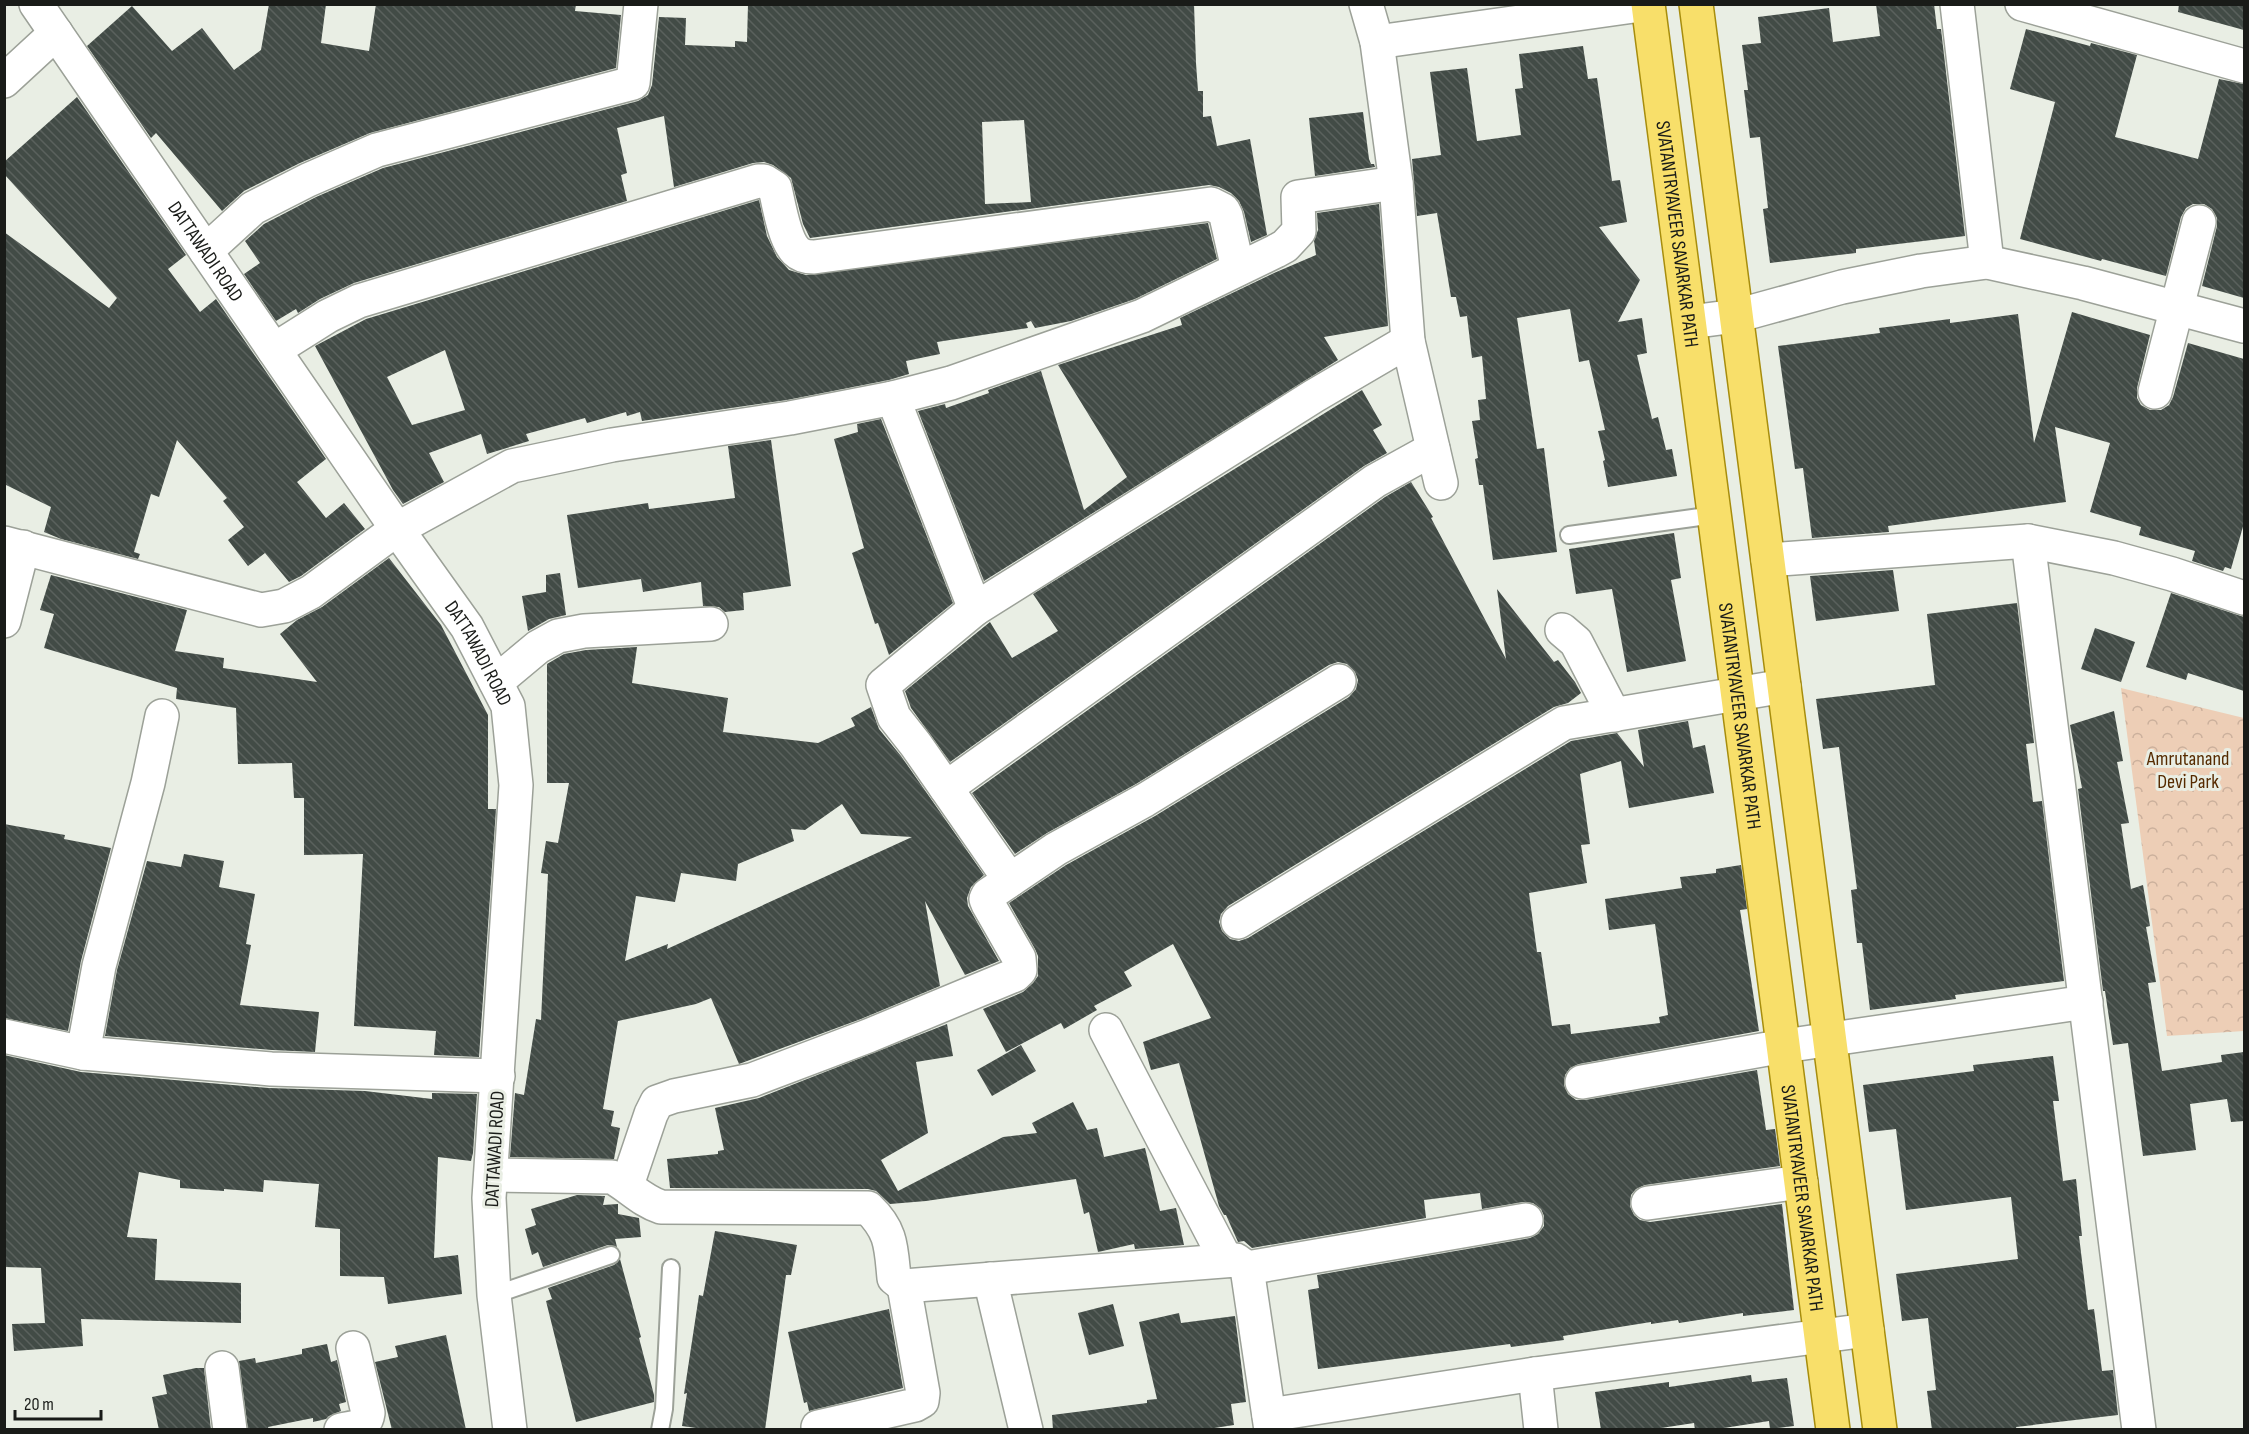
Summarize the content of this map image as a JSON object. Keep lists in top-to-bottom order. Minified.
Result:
{"streets":{"main road":["SVATANTRYAVEER SAVARKAR PATH"],"street":["DATTAWADI ROAD"]},"parks":["Amrutanand Devi Park"],"scale_bar":"20 m"}
